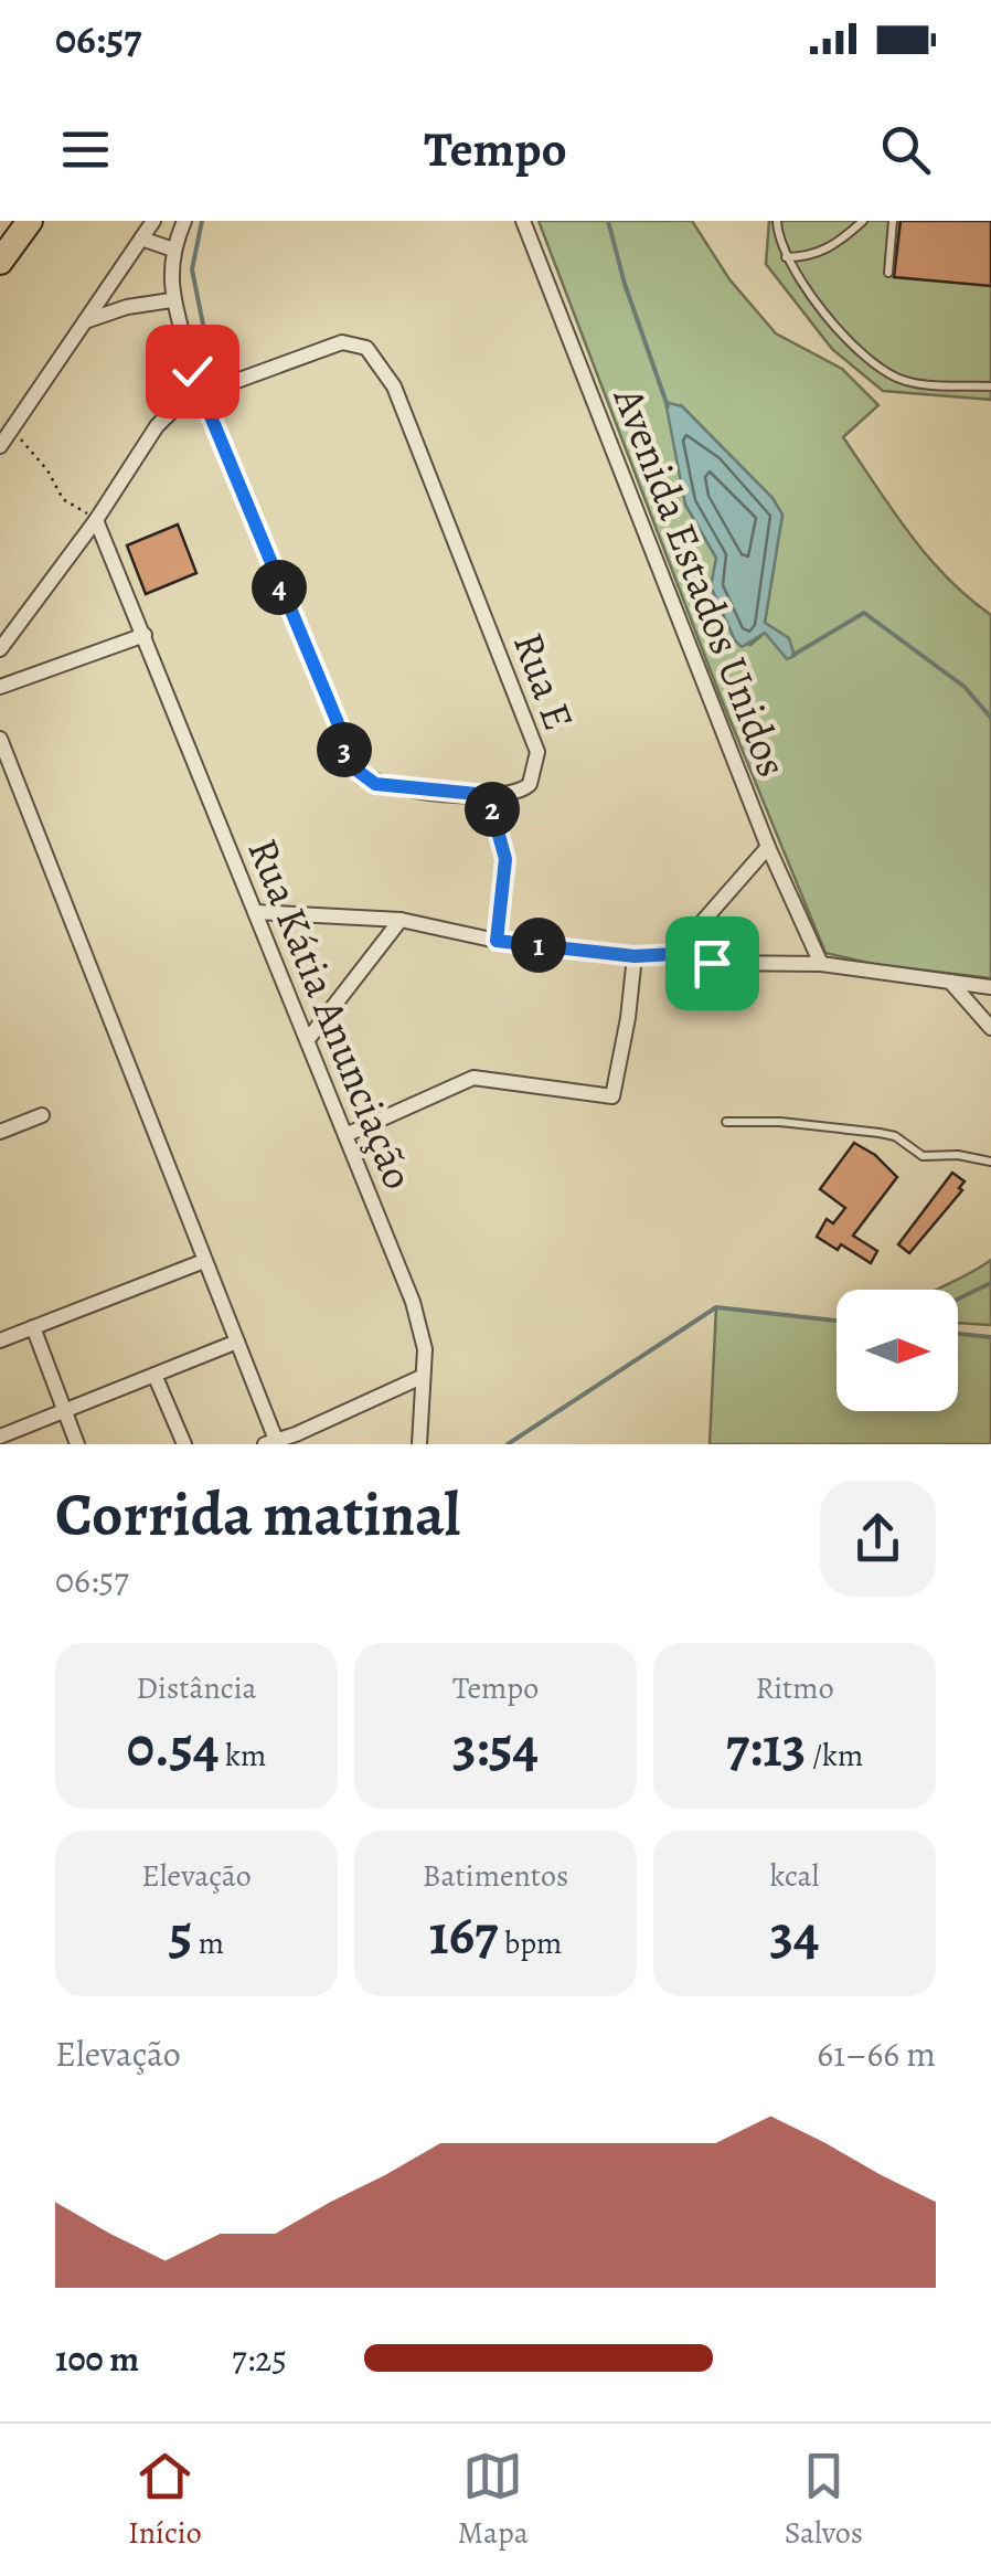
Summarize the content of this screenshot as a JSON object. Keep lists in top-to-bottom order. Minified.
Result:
{"streets":{"street":["Avenida Estados Unidos","Rua E","Rua Kátia Anunciação"]},"north":"right","page":{"status":"06:57","header":"Tempo","pins":["4","3","2","1"],"heading":["Corrida matinal","06:57"],"stats":[["Distância","0.54 km"],["Tempo","3:54"],["Ritmo","7:13 /km"],["Elevação","5 m"],["Batimentos","167 bpm"],["kcal","34"]],"chart":["Elevação","61–66 m"],"list":[{"name":"100 m","note":"7:25"}],"tabs":["Início","Mapa","Salvos"]}}
